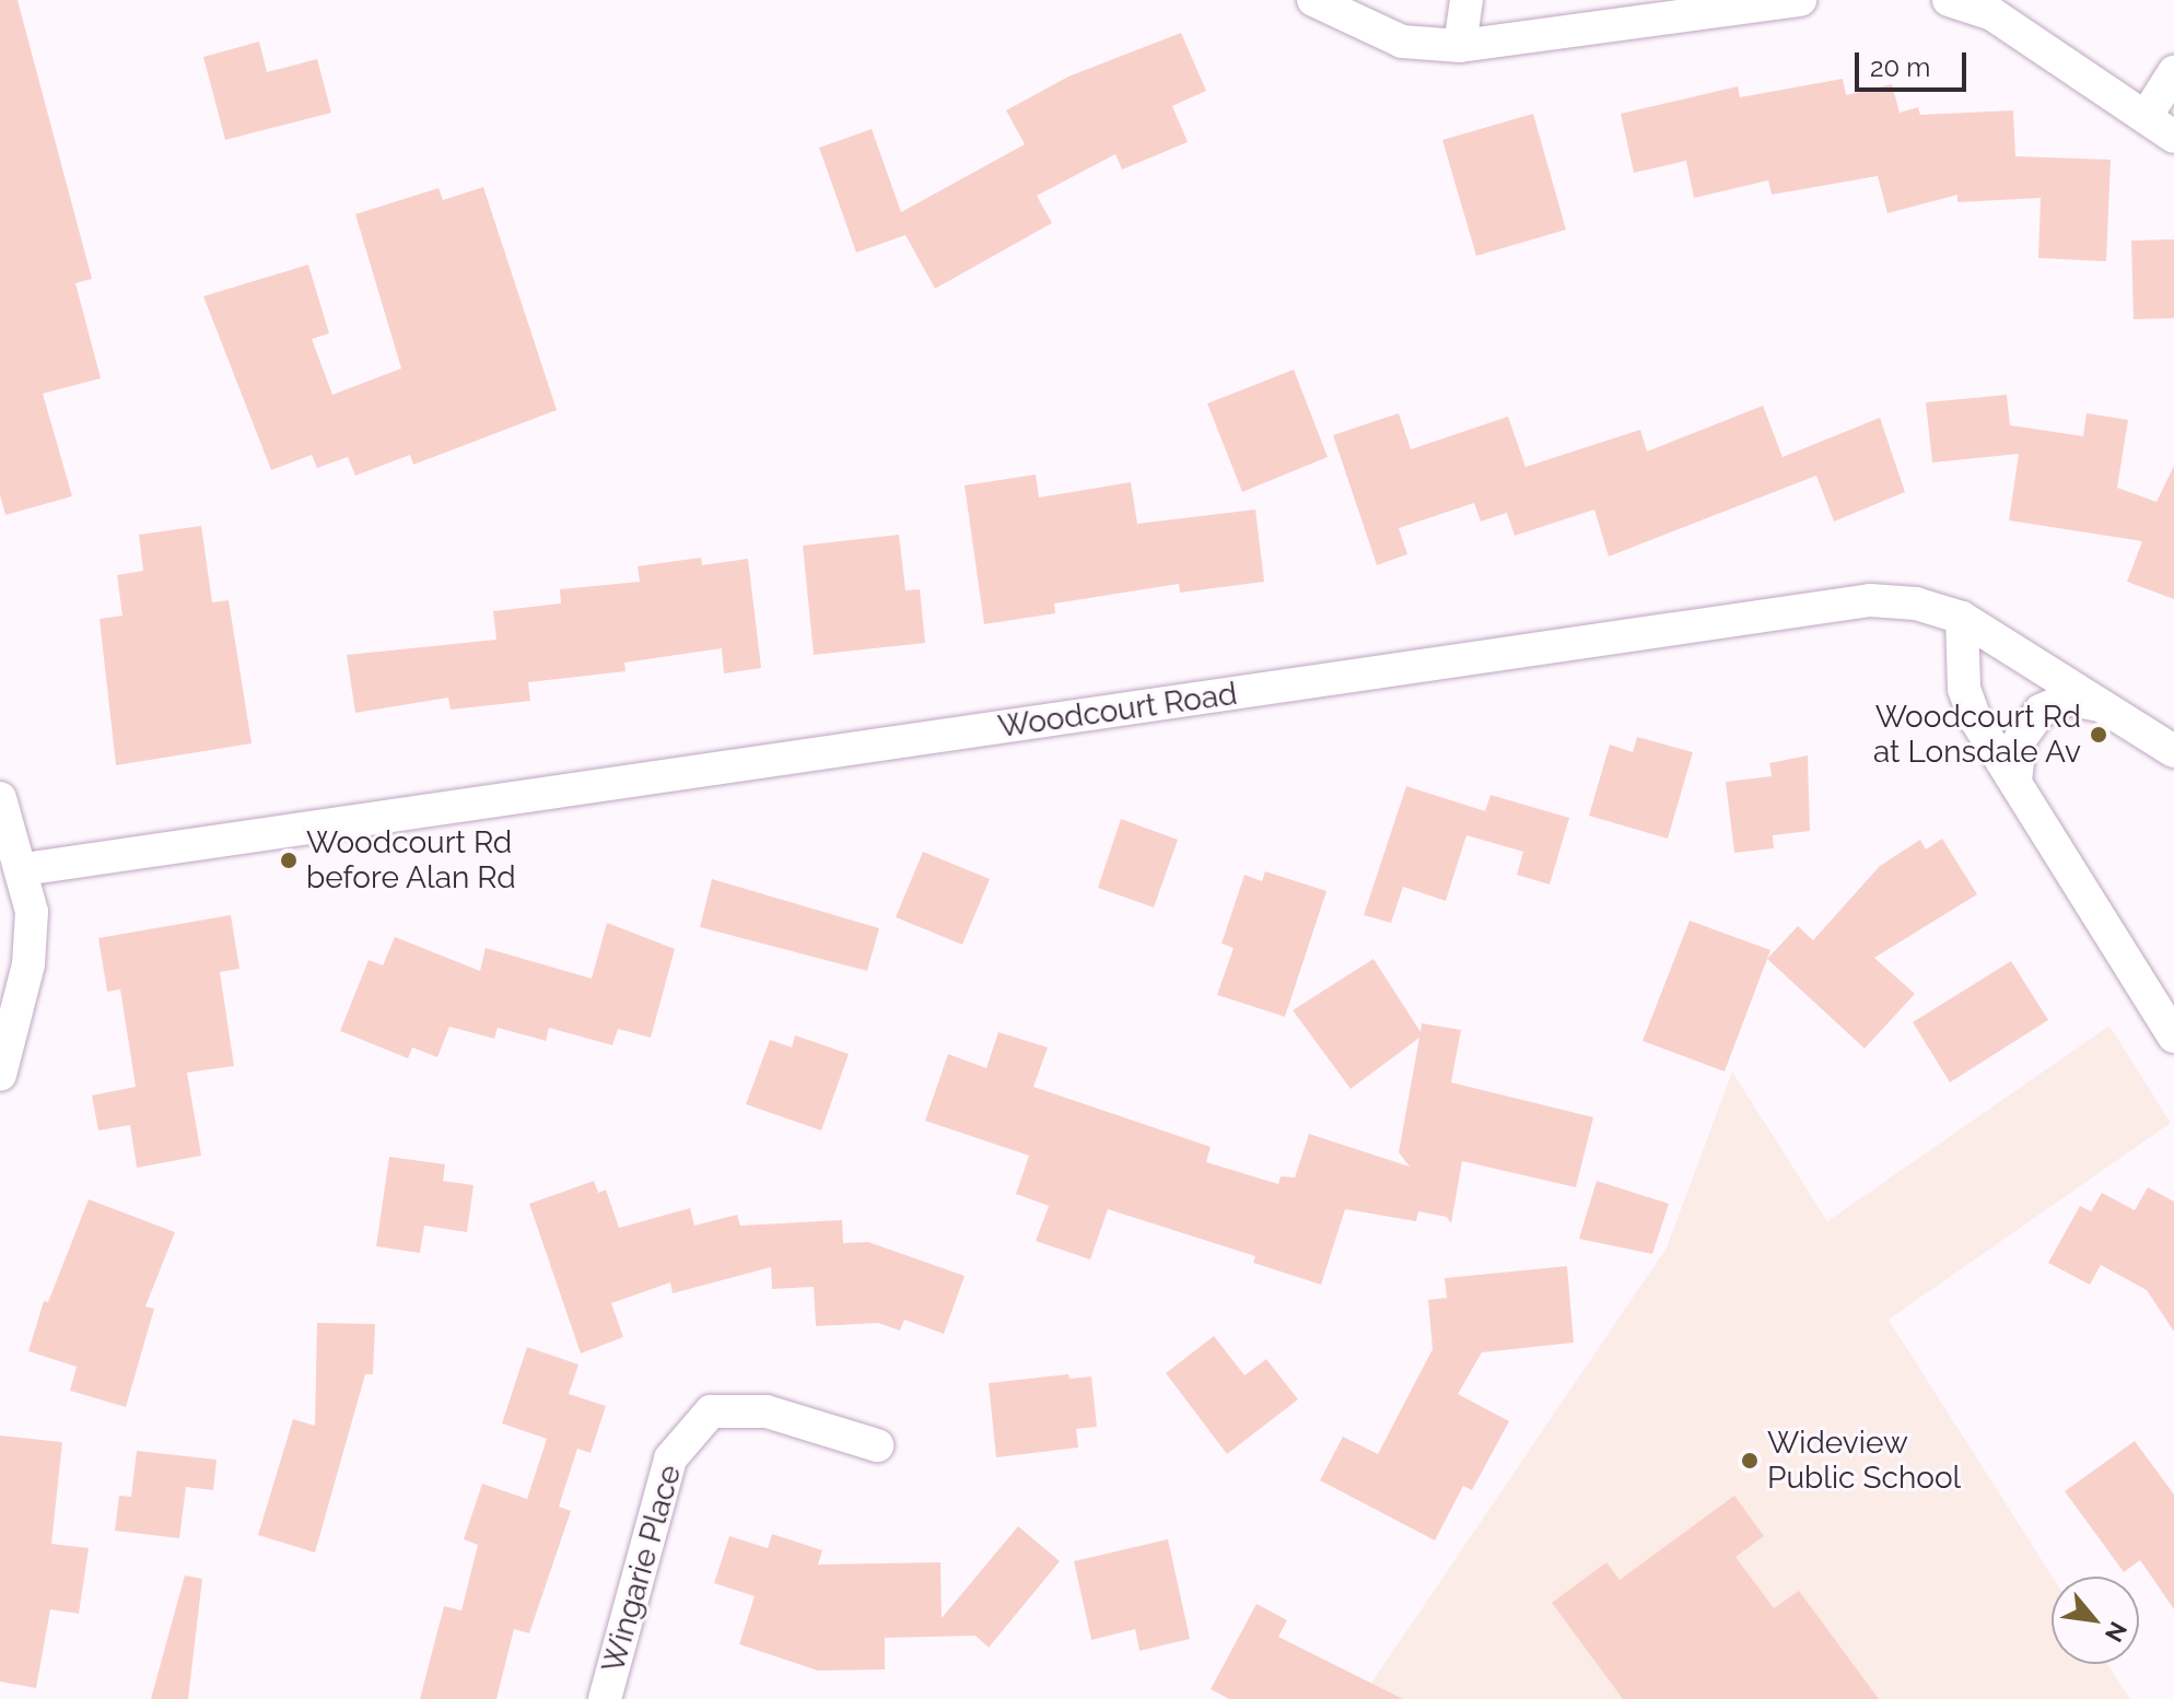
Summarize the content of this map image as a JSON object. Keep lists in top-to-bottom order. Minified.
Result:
{"streets":{"street":["Woodcourt Road","Wingarie Place"]},"places":["Woodcourt Rd at Lonsdale Av","Woodcourt Rd before Alan Rd","Wideview Public School"],"scale_bar":"20 m","north":"bottom right"}
